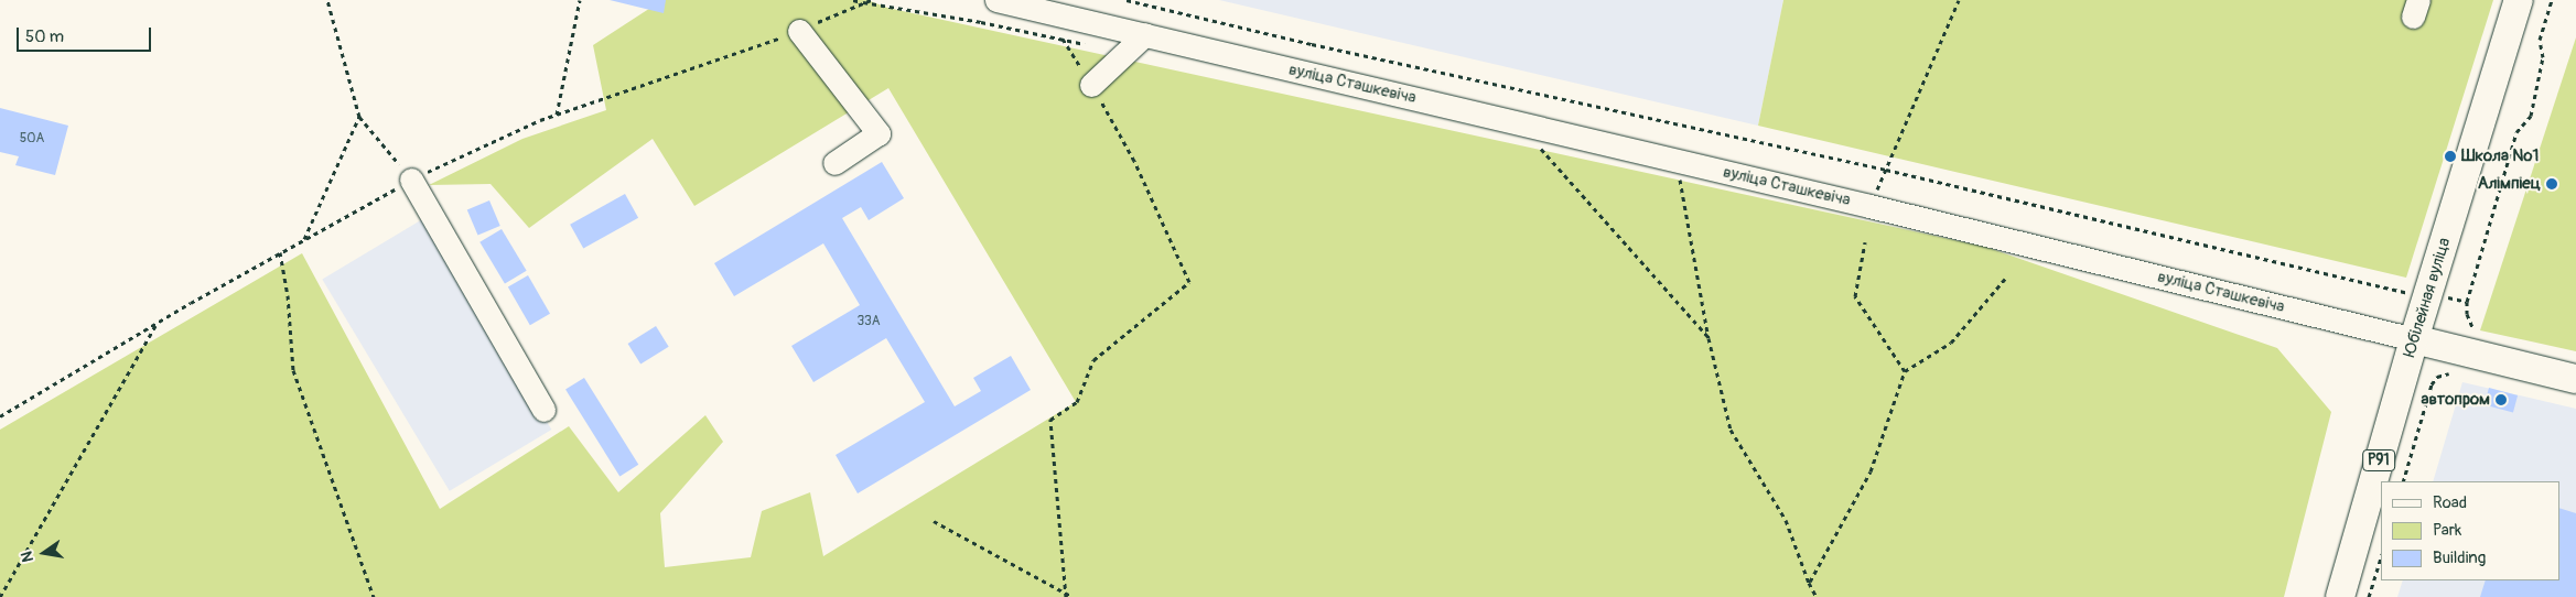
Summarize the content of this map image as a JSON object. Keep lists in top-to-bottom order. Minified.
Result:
{"streets":{"main road":["вуліца Сташкевіча","Юбілейная вуліца","Р91"]},"crossings":[["вуліца Сташкевіча","Юбілейная вуліца"]],"places":["Школа №1","Алімпіец","автопром"],"house_numbers":["50А","33А"],"legend":["Road","Park","Building"],"scale_bar":"50 m","north":"left"}
